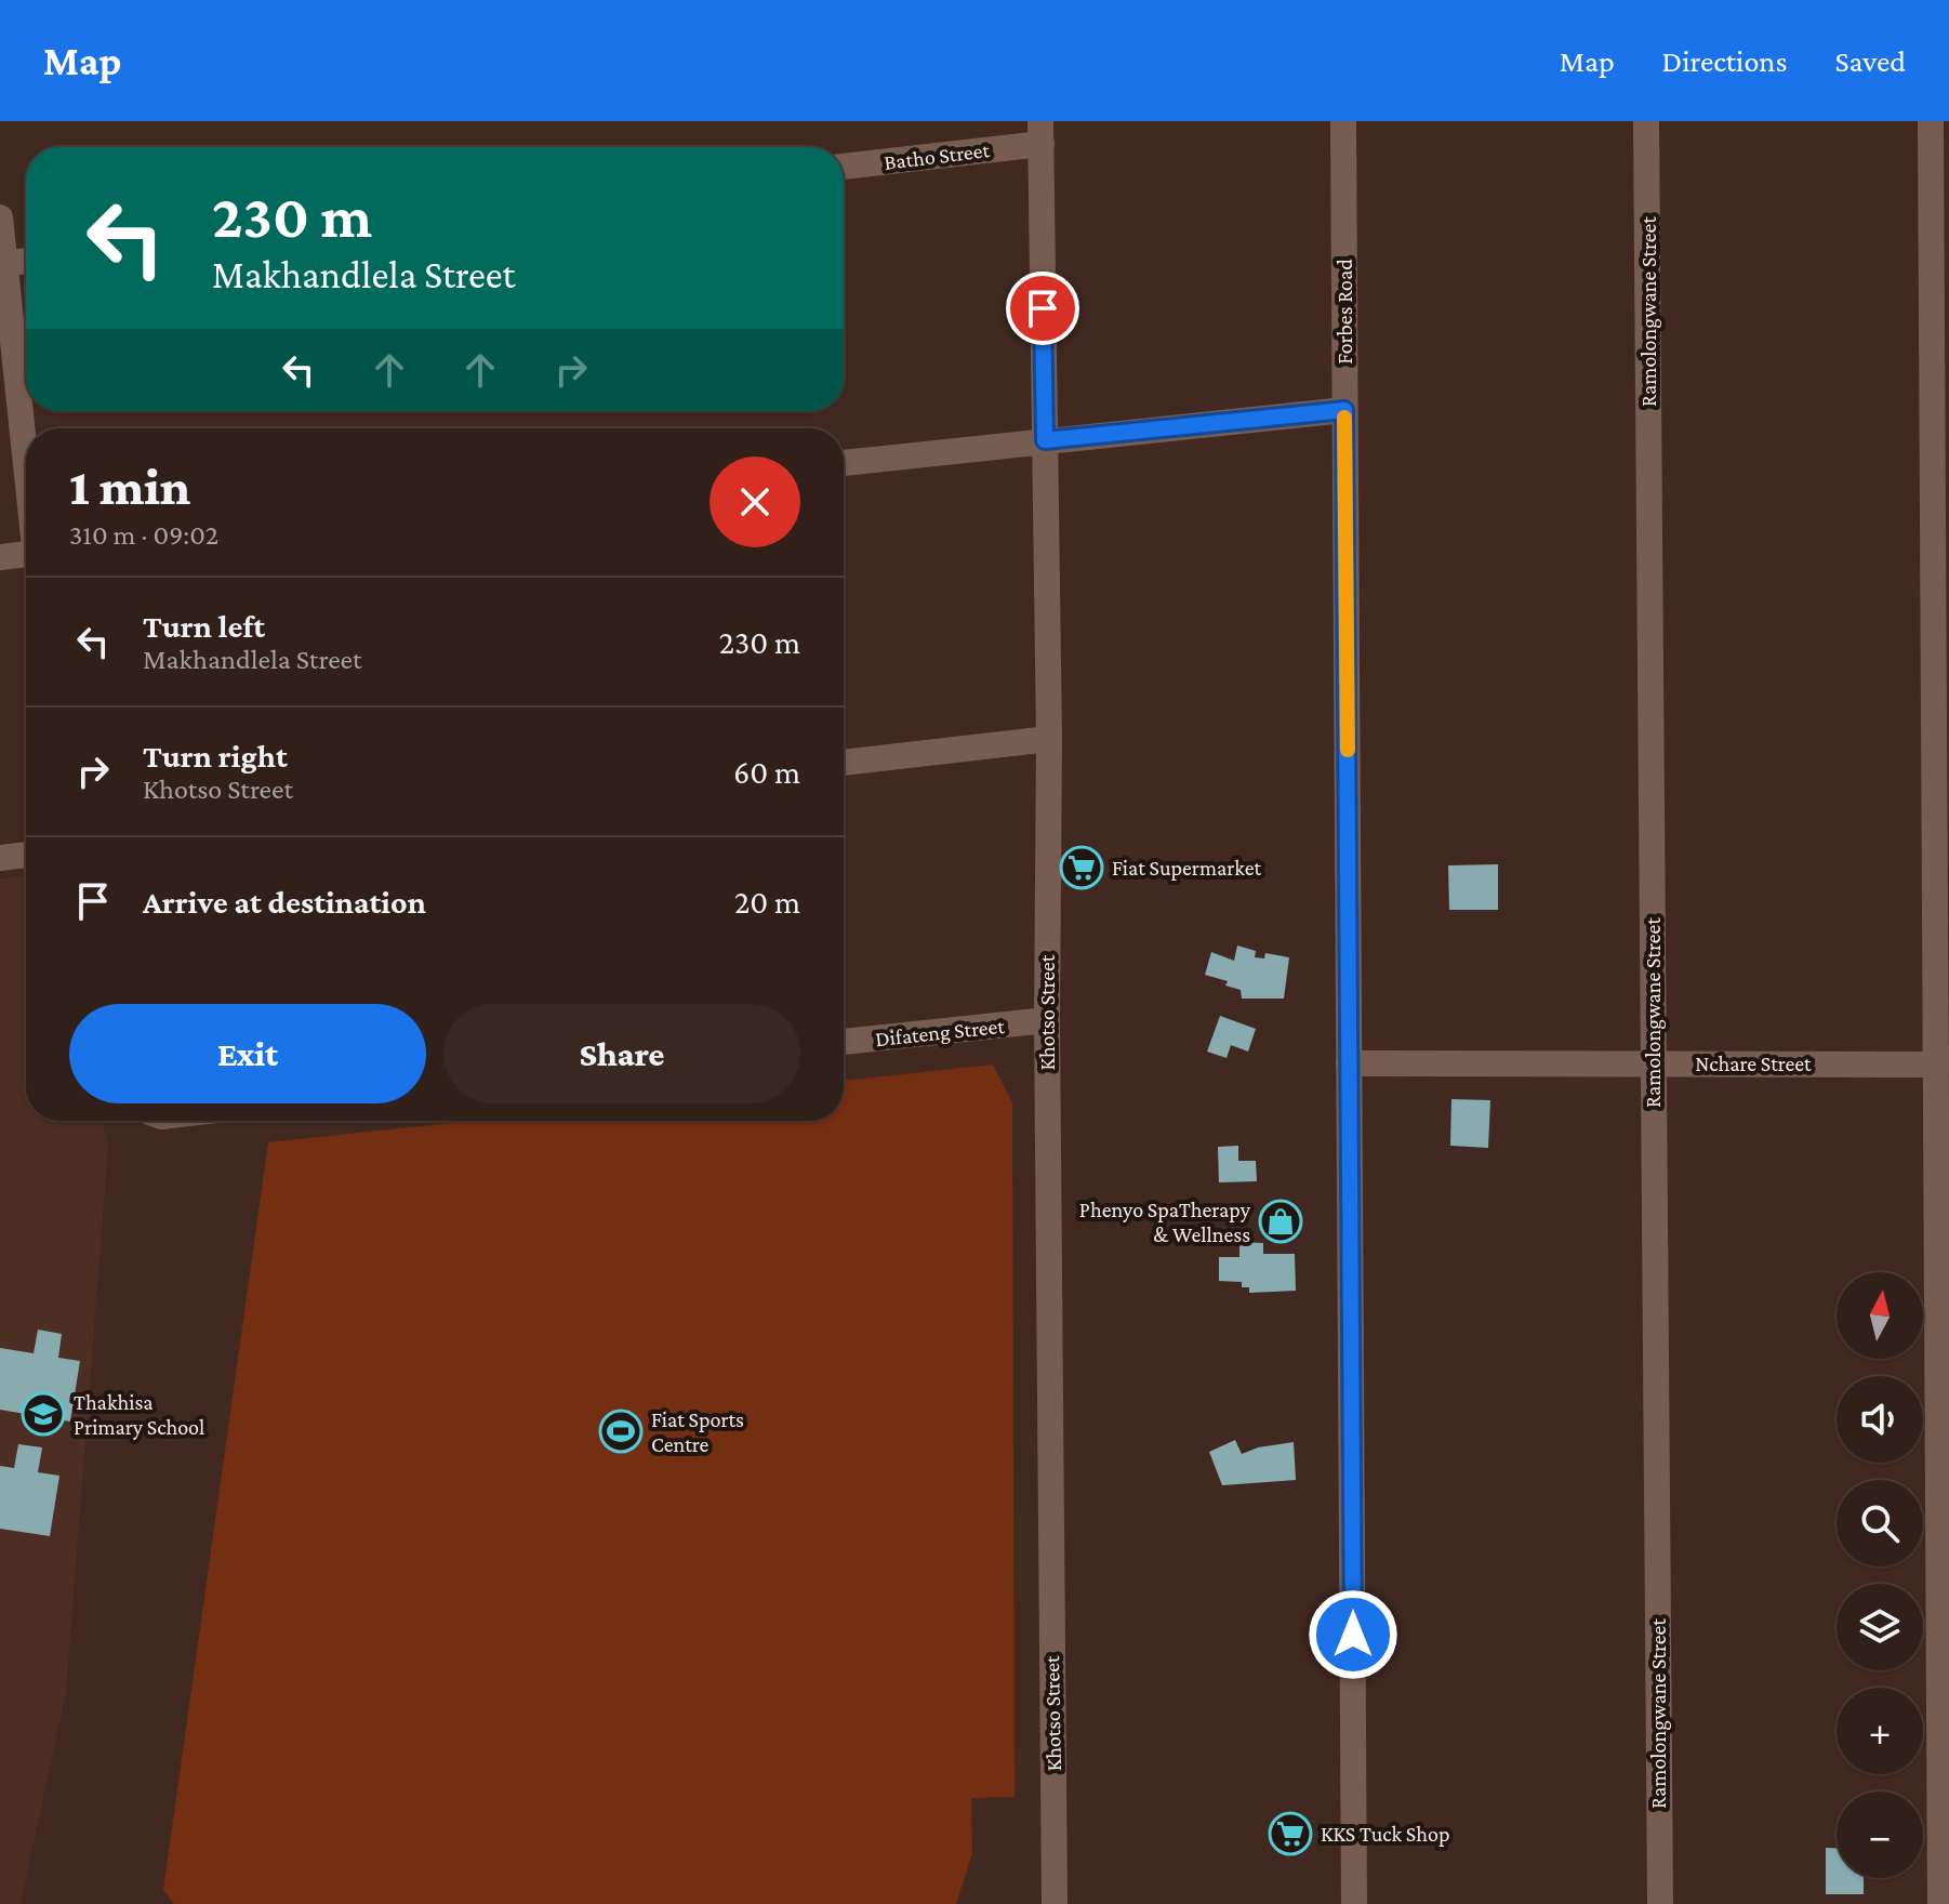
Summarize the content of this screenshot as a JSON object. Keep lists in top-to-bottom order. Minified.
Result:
{"streets":{"street":["Batho Street","Forbes Road","Ramolongwane Street","Khotso Street","Difateng Street","Nchare Street"]},"crossings":[["Batho Street","Khotso Street"],["Forbes Road","Nchare Street"],["Ramolongwane Street","Nchare Street"],["Khotso Street","Difateng Street"]],"places":{"supermarket":["Fiat Supermarket","KKS Tuck Shop"],"shop":["Phenyo SpaTherapy & Wellness"],"school or university":["Thakhisa Primary School"],"sports":["Fiat Sports Centre"]},"north":"top","page":{"header":"Map","nav":["Map","Directions","Saved"],"turn":["230 m","Makhandlela Street"],"heading":["1 min","310 m · 09:02"],"list":[{"name":"Turn left","note":"Makhandlela Street","value":"230 m"},{"name":"Turn right","note":"Khotso Street","value":"60 m"},{"name":"Arrive at destination","value":"20 m"}],"buttons":["Exit","Share"],"map_buttons":["+","−"]}}
